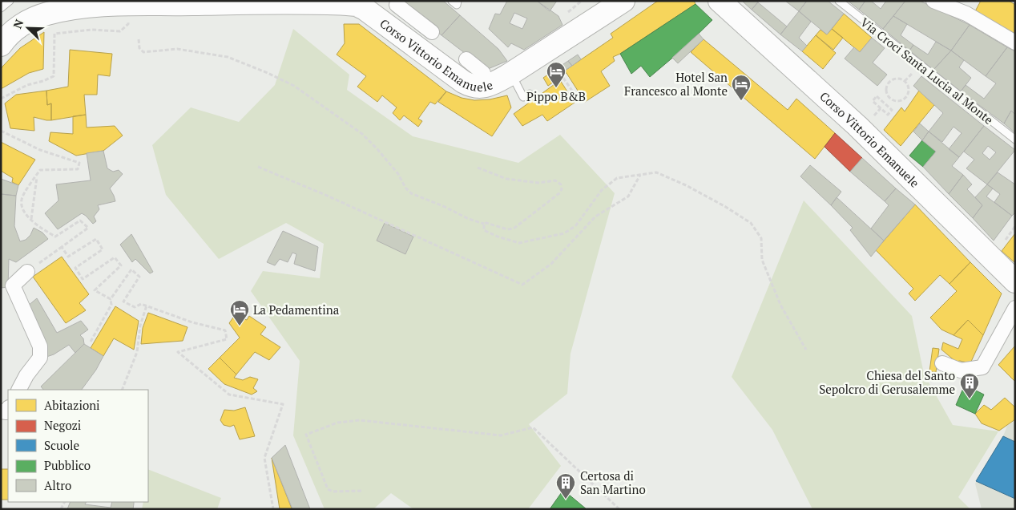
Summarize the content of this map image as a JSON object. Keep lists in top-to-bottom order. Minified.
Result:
{"streets":{"main road":["Corso Vittorio Emanuele"],"lane":["Via Croci Santa Lucia al Monte"]},"places":{"hotel":["Pippo B&B","Hotel San Francesco al Monte","La Pedamentina"],"building":["Chiesa del Santo Sepolcro di Gerusalemme","Certosa di San Martino"]},"legend":["Abitazioni","Negozi","Scuole","Pubblico","Altro"],"north":"top left"}
